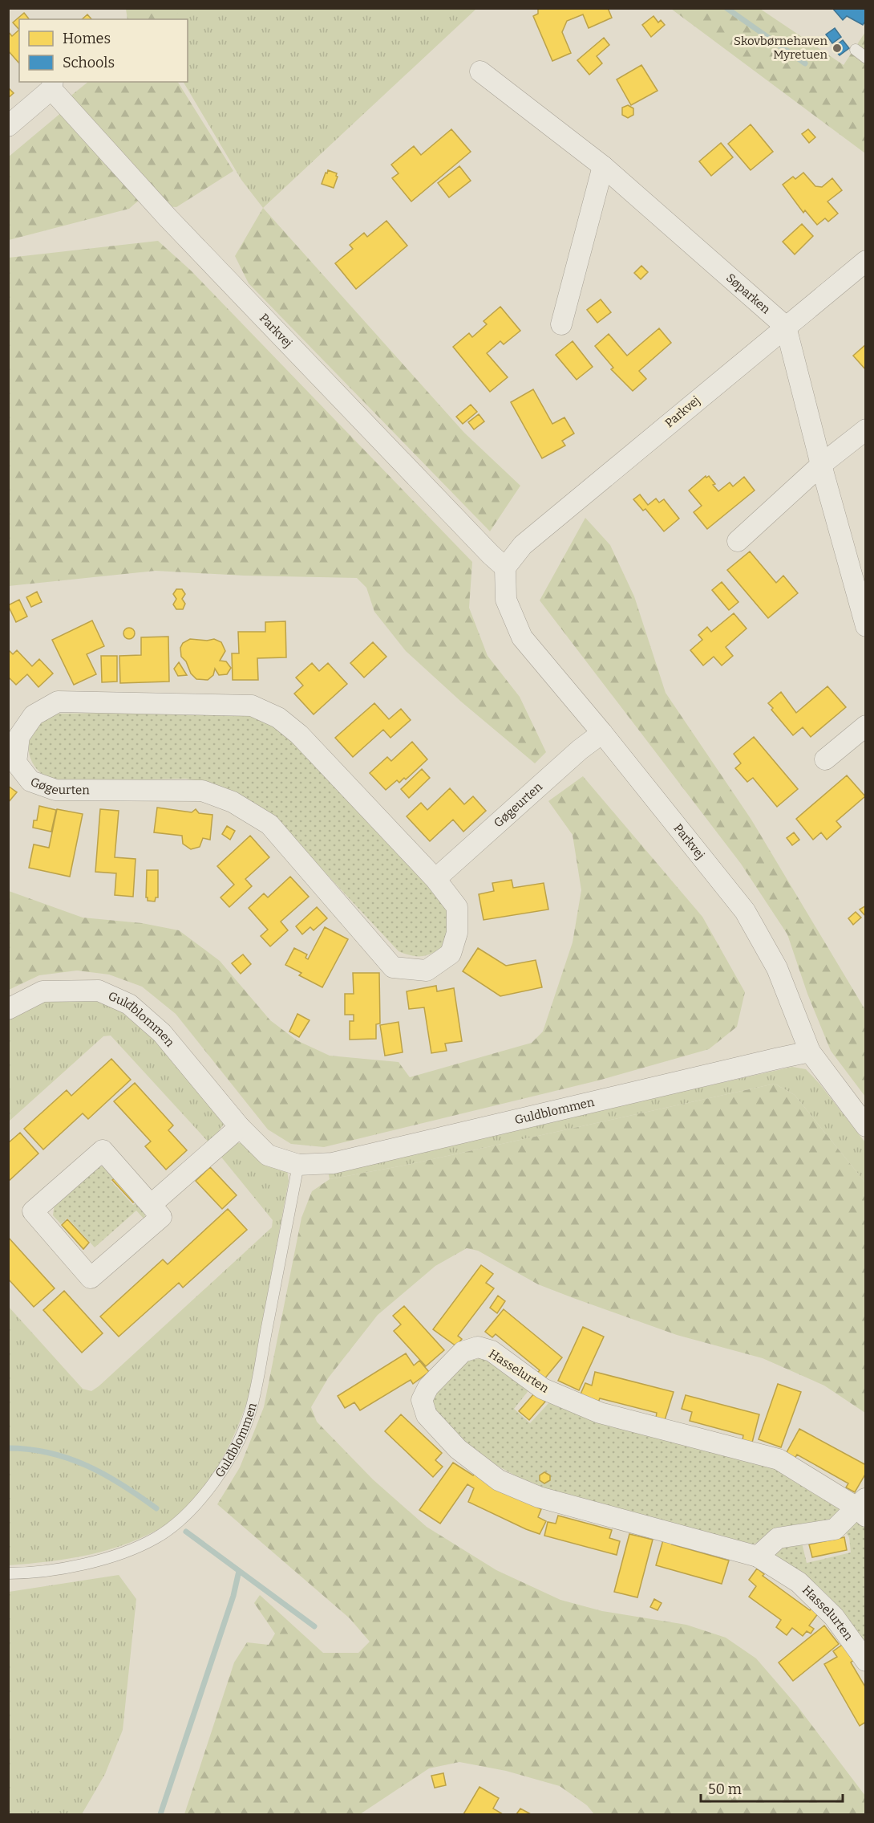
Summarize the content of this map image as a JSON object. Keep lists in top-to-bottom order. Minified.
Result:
{"streets":{"street":["Søparken","Parkvej","Gøgeurten","Guldblommen","Hasselurten"]},"crossings":[["Søparken","Parkvej"],["Parkvej","Gøgeurten"],["Parkvej","Guldblommen"]],"places":["Skovbørnehaven Myretuen"],"legend":["Homes","Schools"],"scale_bar":"50 m"}
